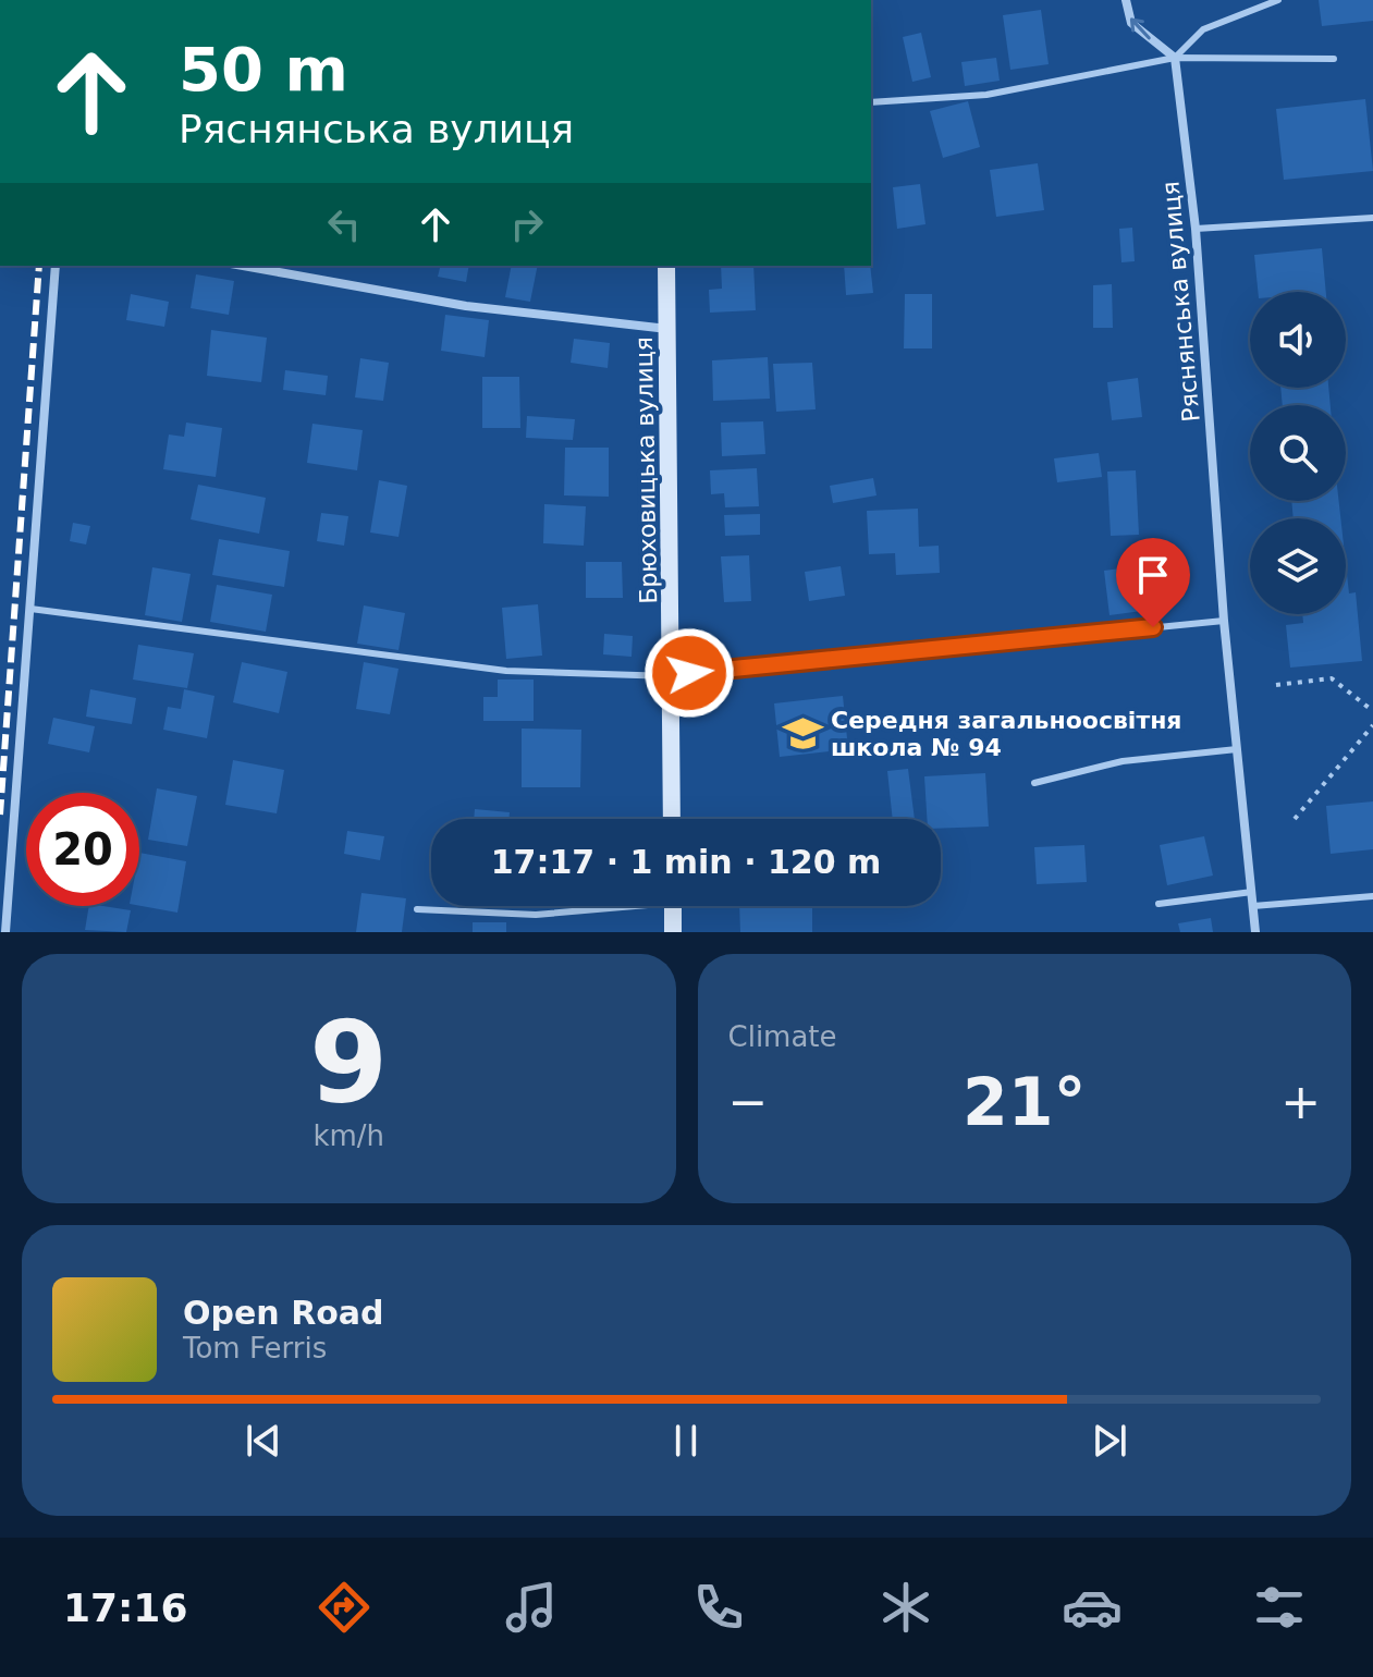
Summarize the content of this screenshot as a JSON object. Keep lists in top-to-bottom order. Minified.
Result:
{"streets":{"main road":["Брюховицька вулиця"],"street":["Ряснянська вулиця"]},"places":{"school or university":["Середня загальноосвітня школа № 94"]},"page":{"turn":["50 m","Ряснянська вулиця"],"limit":"20","trip":"17:17 · 1 min · 120 m","tile":[["9","km/h"],"Climate"],"heat":["−","21°","+"],"song":["Open Road","Tom Ferris"],"tabs":"17:16"}}
